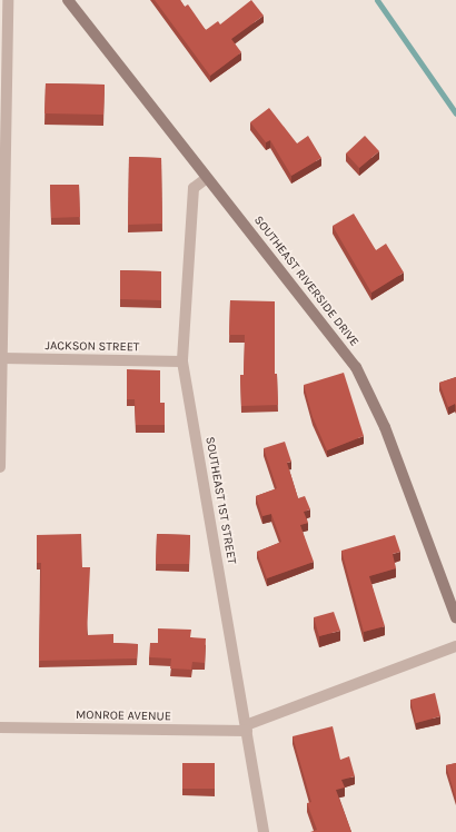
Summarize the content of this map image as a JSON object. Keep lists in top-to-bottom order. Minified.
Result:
{"streets":{"street":["SOUTHEAST RIVERSIDE DRIVE","JACKSON STREET","SOUTHEAST 1ST STREET","MONROE AVENUE"]},"crossings":[["SOUTHEAST RIVERSIDE DRIVE","SOUTHEAST 1ST STREET"],["JACKSON STREET","SOUTHEAST 1ST STREET"],["SOUTHEAST 1ST STREET","MONROE AVENUE"]]}
